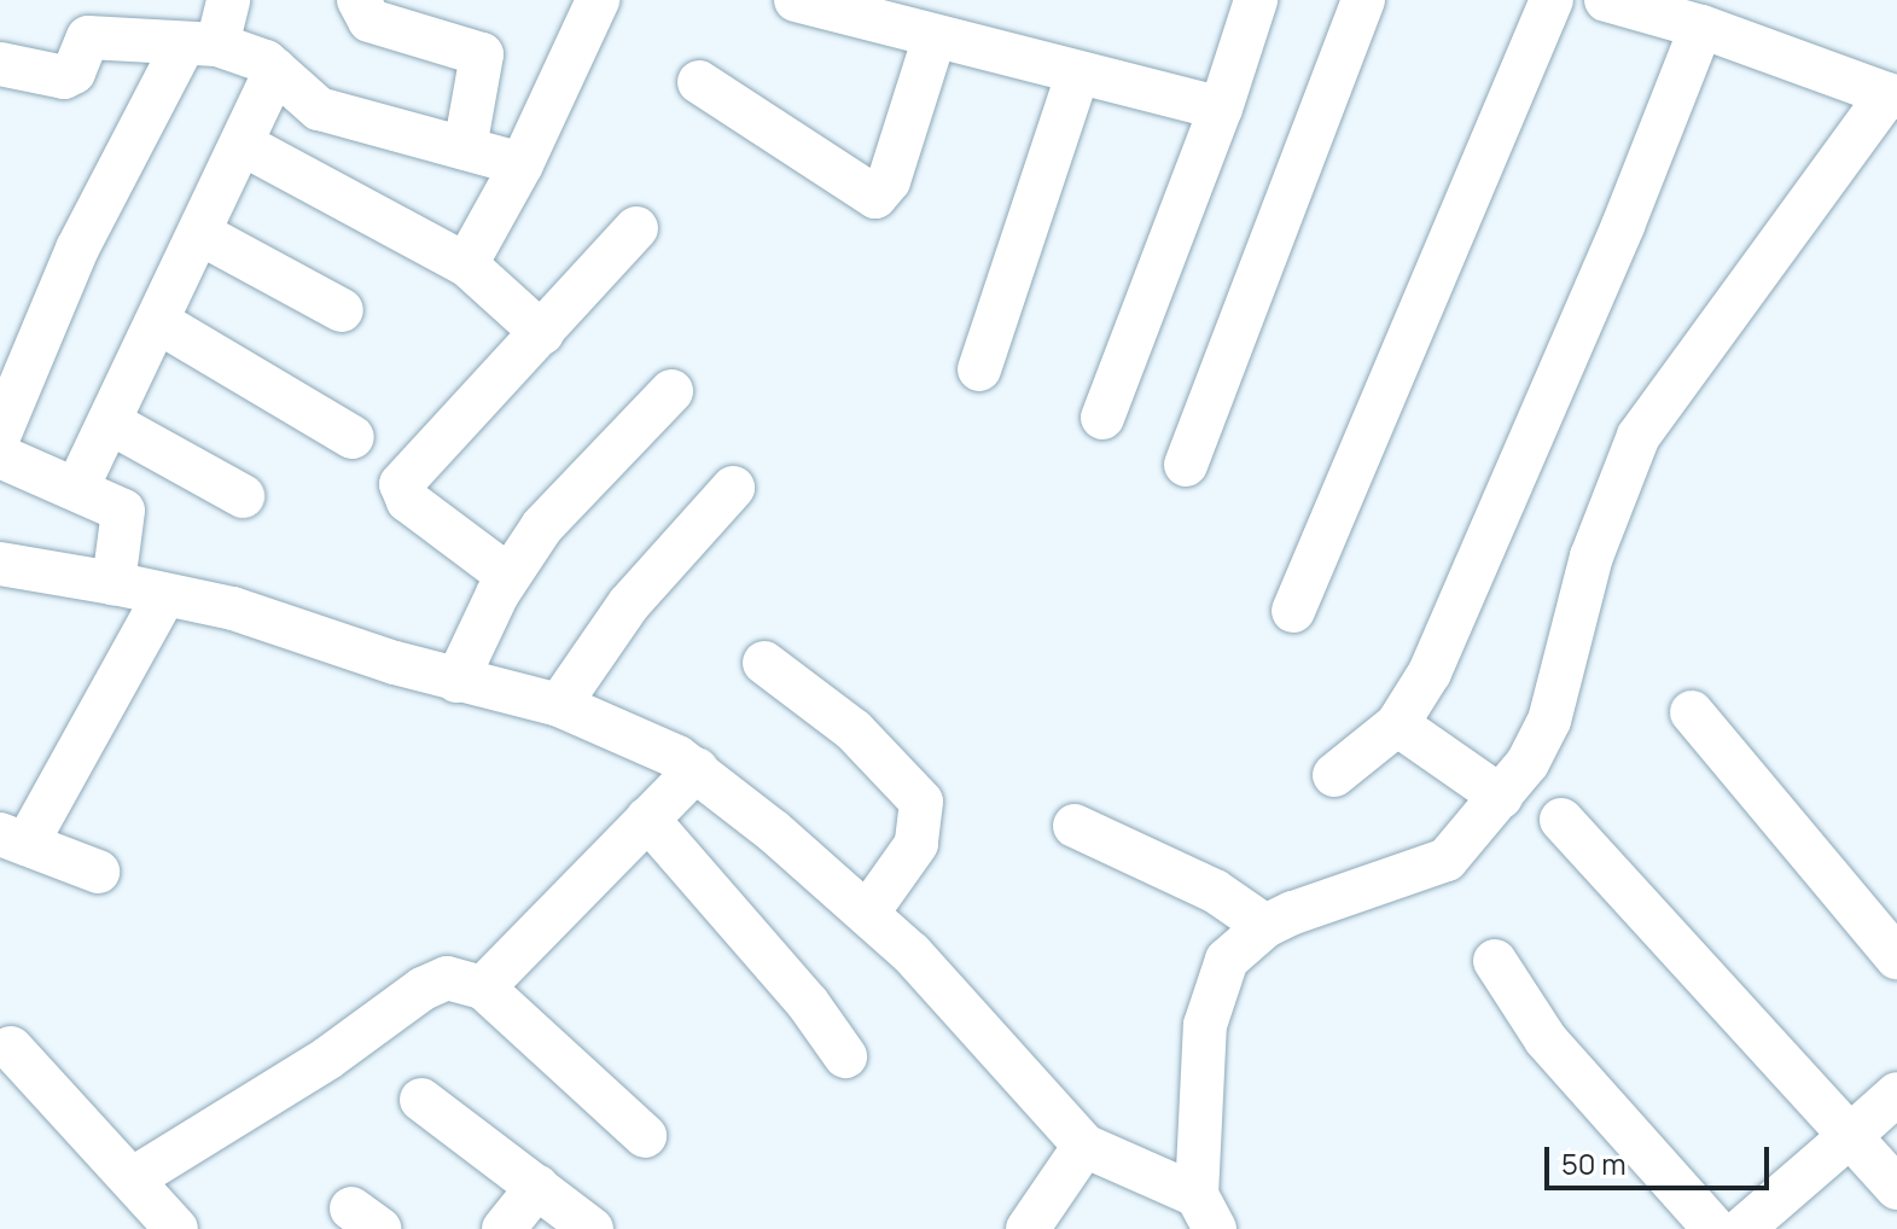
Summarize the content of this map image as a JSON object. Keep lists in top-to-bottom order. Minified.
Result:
{"scale_bar":"50 m"}
